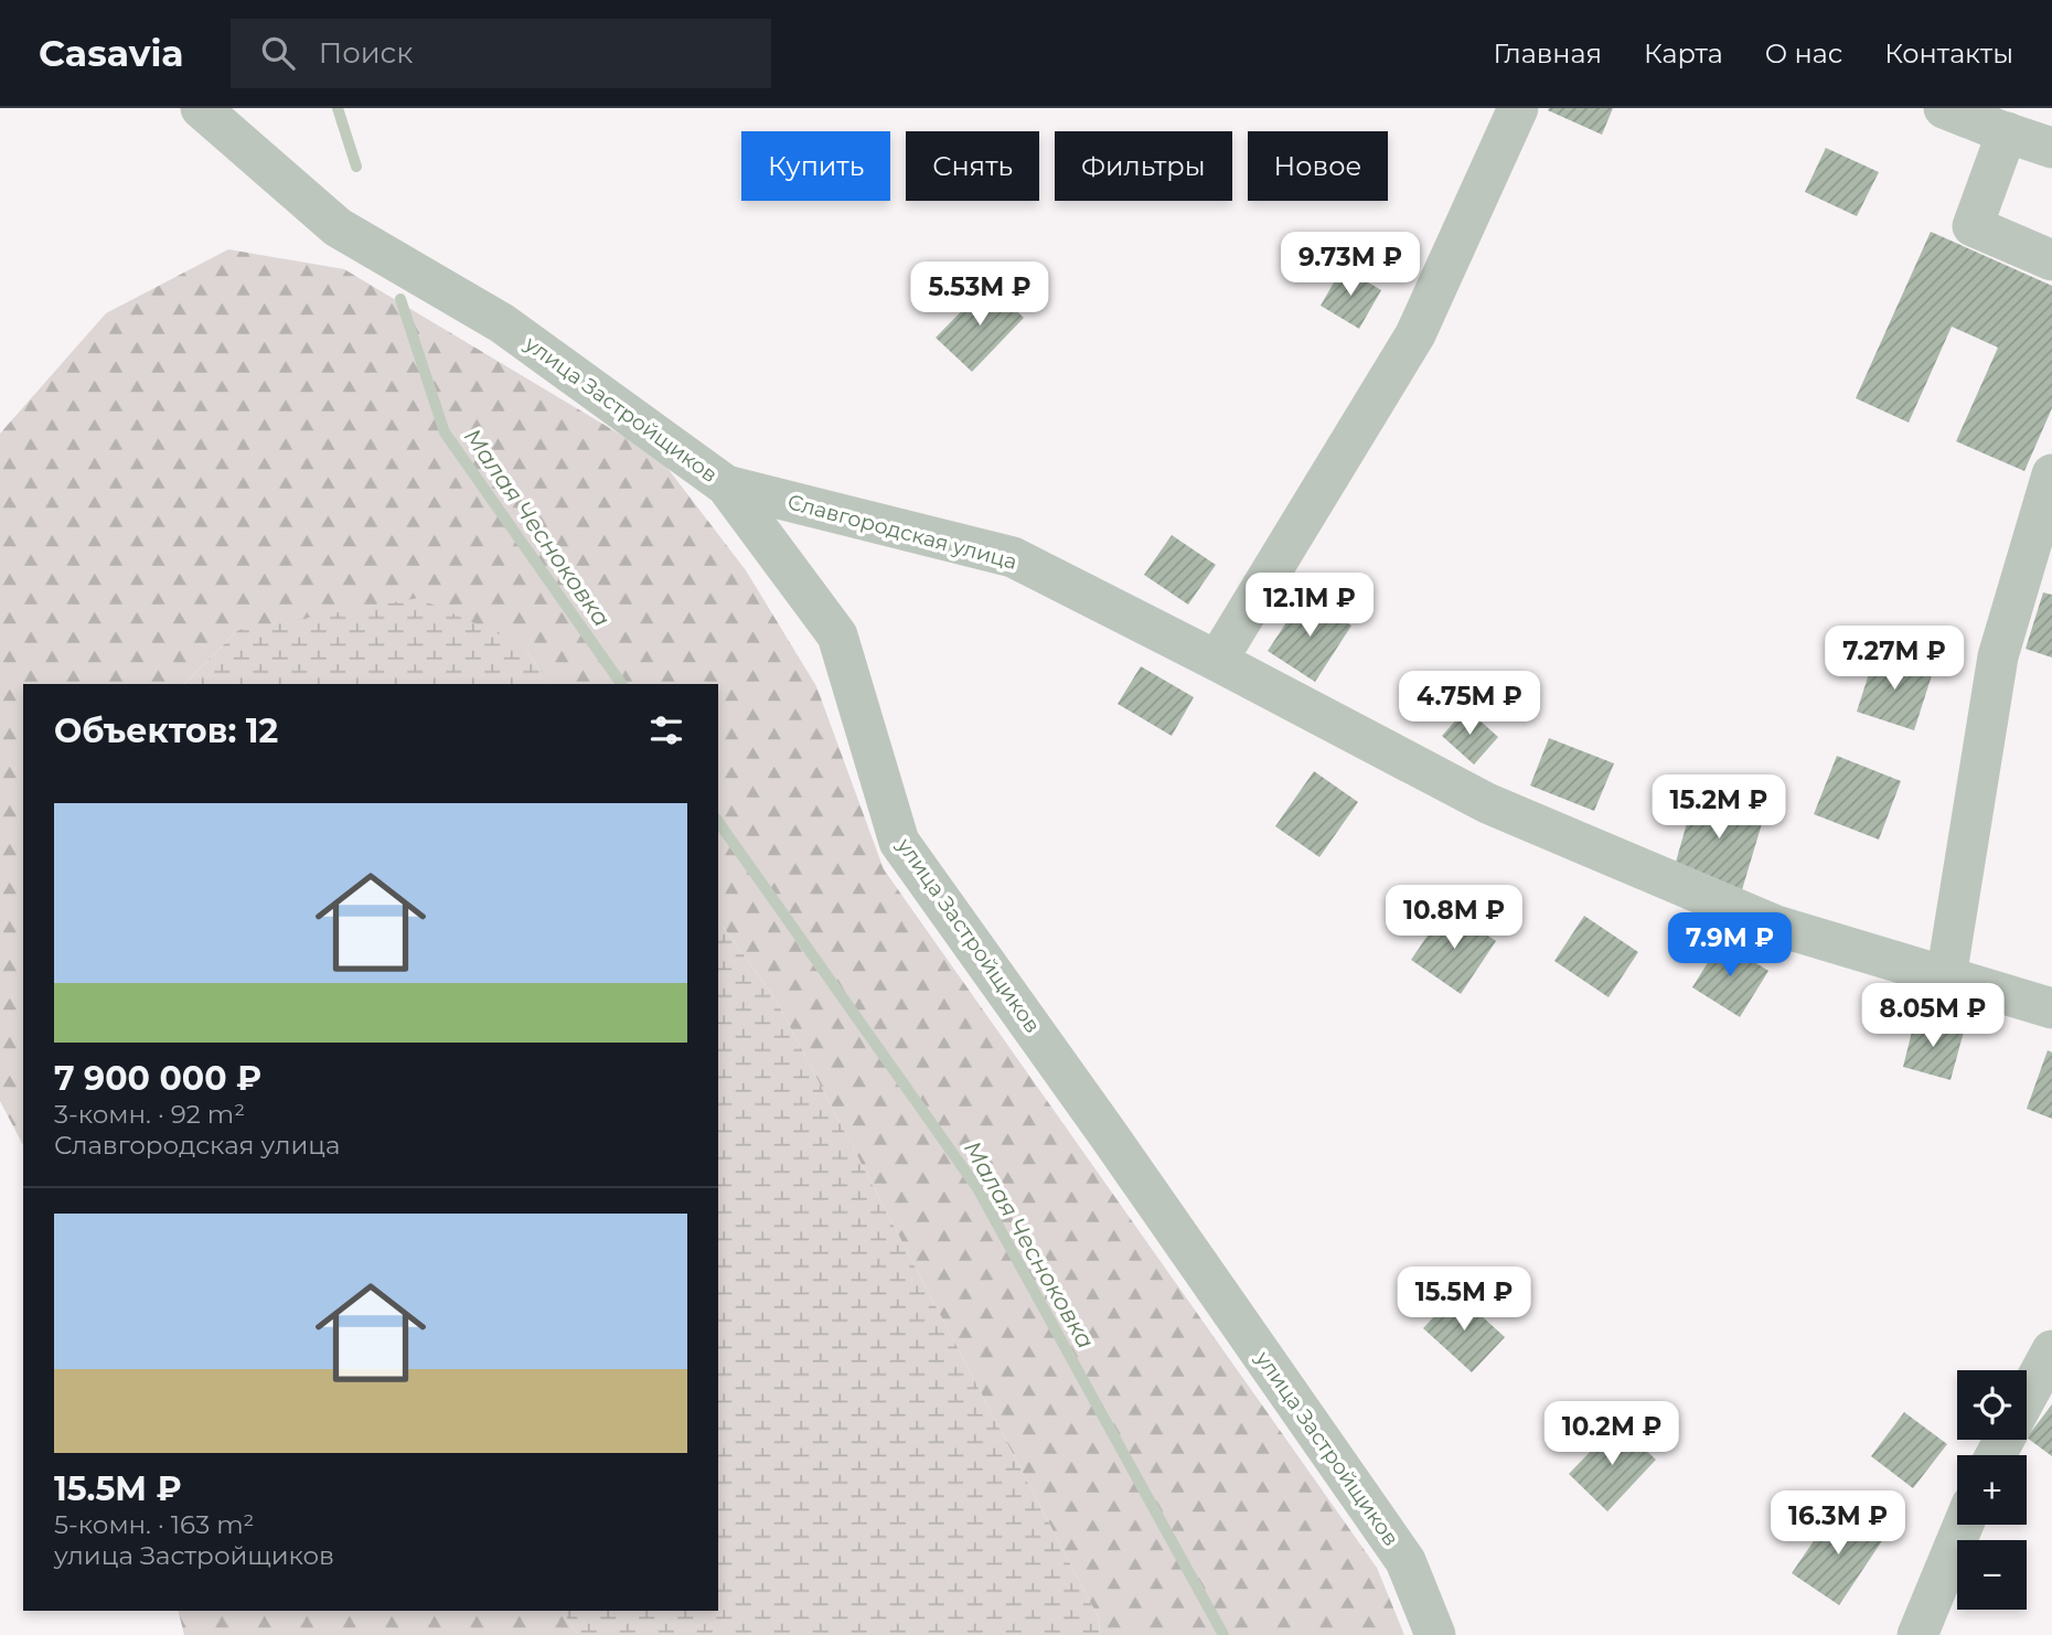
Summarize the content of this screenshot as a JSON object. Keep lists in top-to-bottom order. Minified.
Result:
{"streets":{"street":["улица Застройщиков","Славгородская улица"]},"crossings":[["улица Застройщиков","Славгородская улица"]],"water":["Малая Чесноковка"],"page":{"header":"Casavia","search":"Поиск","nav":["Главная","Карта","О нас","Контакты"],"chip":["Купить","Снять","Фильтры","Новое"],"price":["9.73M ₽","5.53M ₽","12.1M ₽","7.27M ₽","4.75M ₽","15.2M ₽","10.8M ₽","7.9M ₽","8.05M ₽","15.5M ₽","10.2M ₽","16.3M ₽"],"heading":"Объектов: 12","list":[{"name":"7 900 000 ₽","note":"3-комн. · 92 m² · Славгородская улица"},{"name":"15.5M ₽","note":"5-комн. · 163 m² · улица Застройщиков"}],"map_buttons":["+","−"]}}
